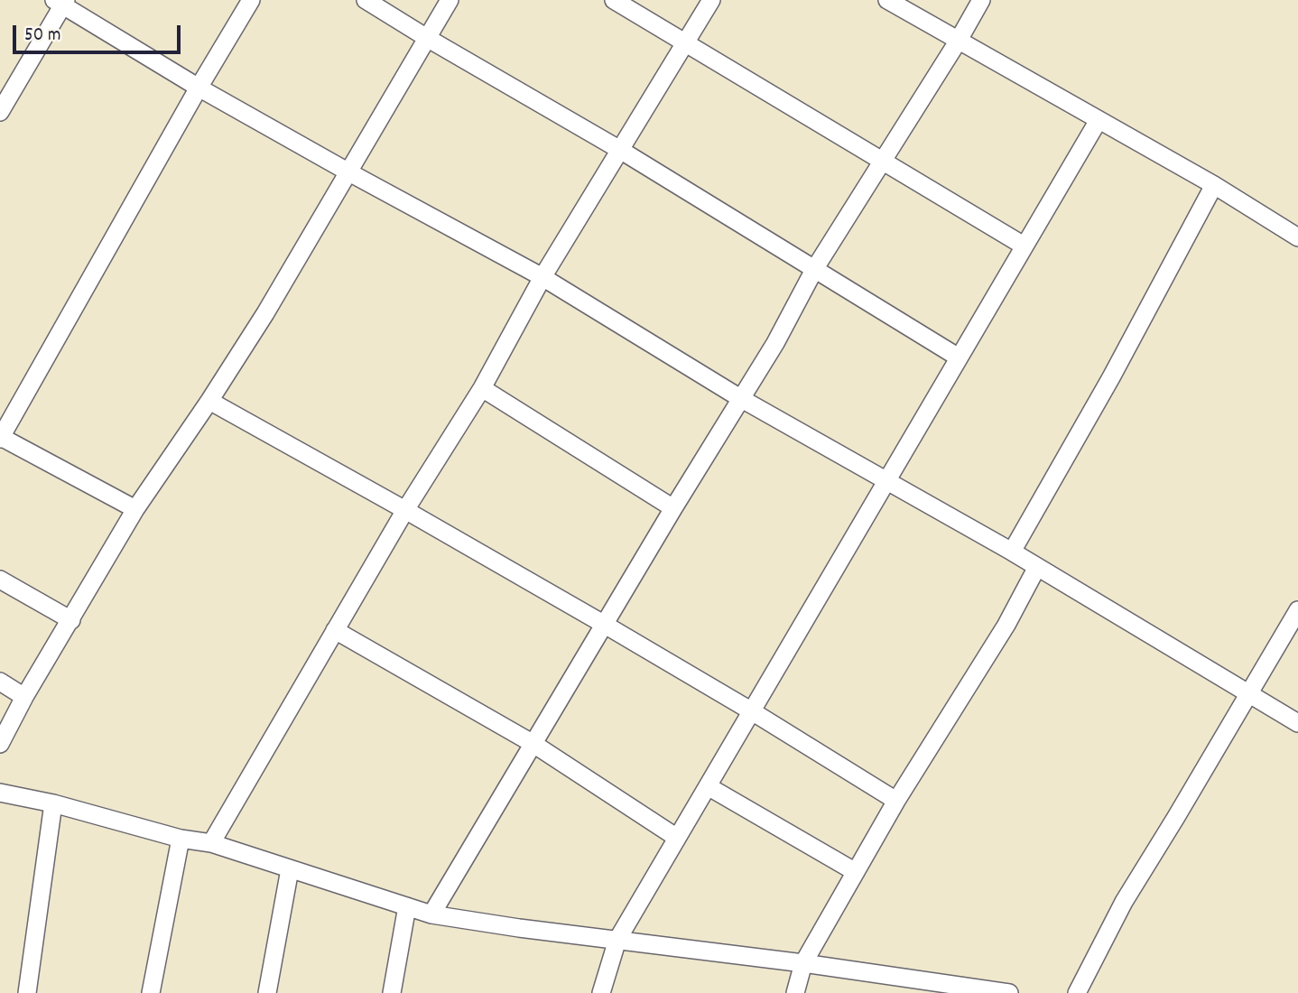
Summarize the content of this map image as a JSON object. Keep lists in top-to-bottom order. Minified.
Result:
{"scale_bar":"50 m"}
